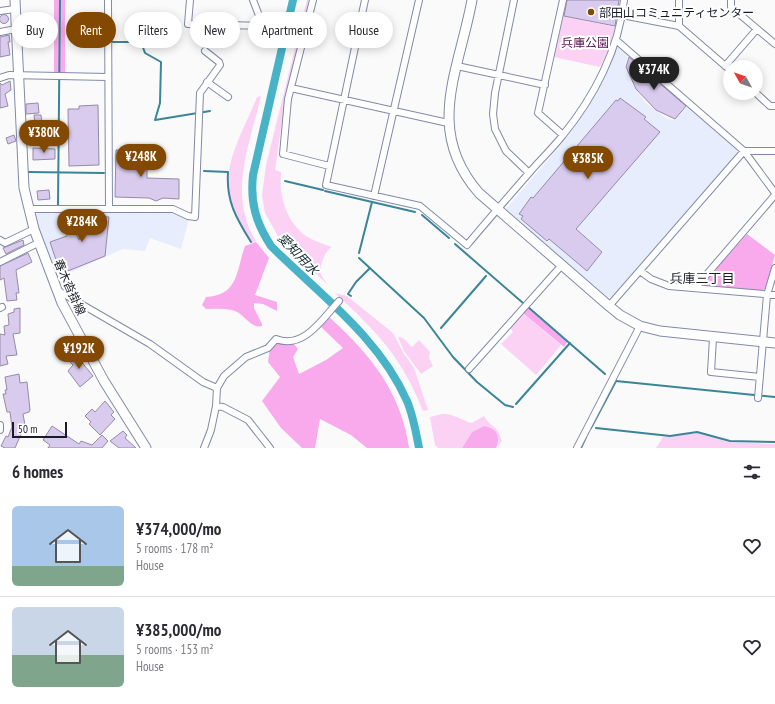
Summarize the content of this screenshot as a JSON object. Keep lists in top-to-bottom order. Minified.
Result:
{"streets":{"street":["春木沓掛線"]},"districts":["兵庫三丁目"],"water":["愛知用水"],"parks":["兵庫公園"],"places":["部田山コミュニティセンター"],"scale_bar":"50 m","north":"top left","page":{"chip":["Buy","Rent","Filters","New","Apartment","House"],"price":["¥374K","¥380K","¥248K","¥385K","¥284K","¥192K"],"scale":"50 m","heading":"6 homes","list":[{"name":"¥374,000/mo","note":"5 rooms · 178 m² · House"},{"name":"¥385,000/mo","note":"5 rooms · 153 m² · House"}]}}
